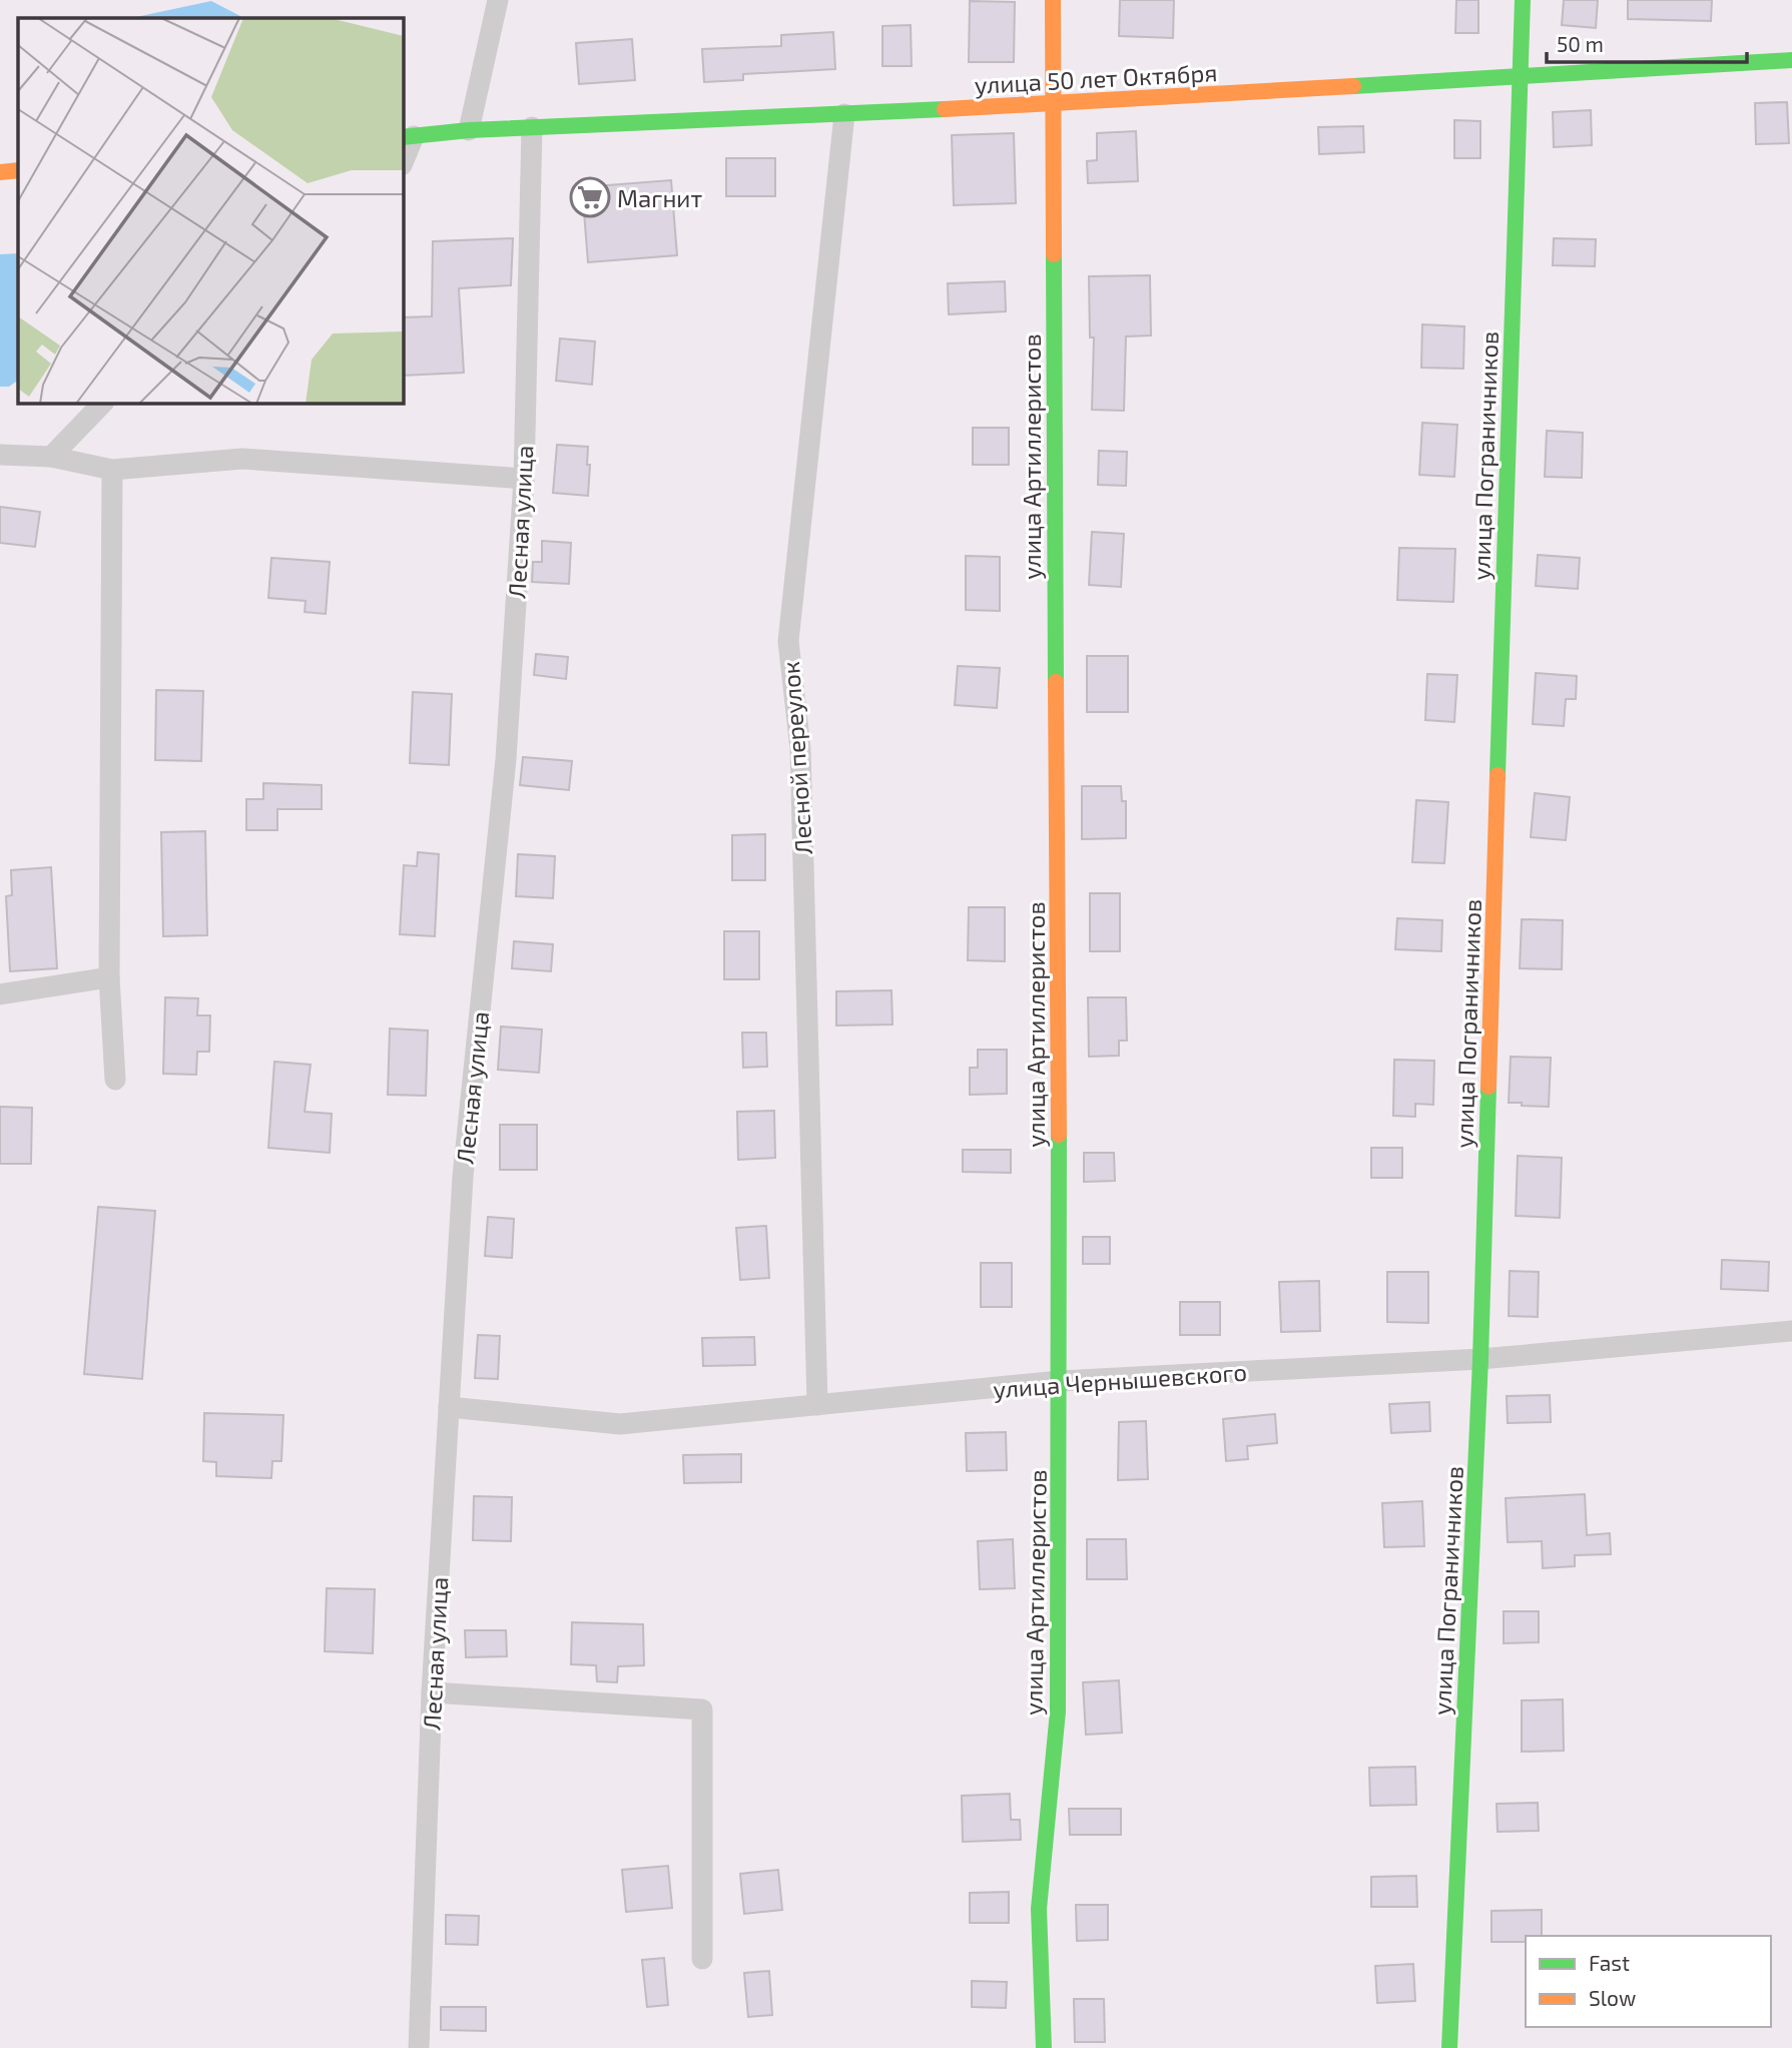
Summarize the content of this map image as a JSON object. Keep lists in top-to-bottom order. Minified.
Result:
{"streets":{"street":["улица 50 лет Октября","улица Пограничников","улица Артиллеристов","Лесная улица","Лесной переулок","улица Чернышевского"]},"crossings":[["улица 50 лет Октября","улица Пограничников"],["улица 50 лет Октября","улица Артиллеристов"],["улица 50 лет Октября","Лесная улица"],["улица 50 лет Октября","Лесной переулок"],["улица Пограничников","улица Чернышевского"],["улица Артиллеристов","улица Чернышевского"],["Лесная улица","улица Чернышевского"],["Лесной переулок","улица Чернышевского"]],"places":{"supermarket":["Магнит"]},"legend":["Fast","Slow"],"scale_bar":"50 m"}
